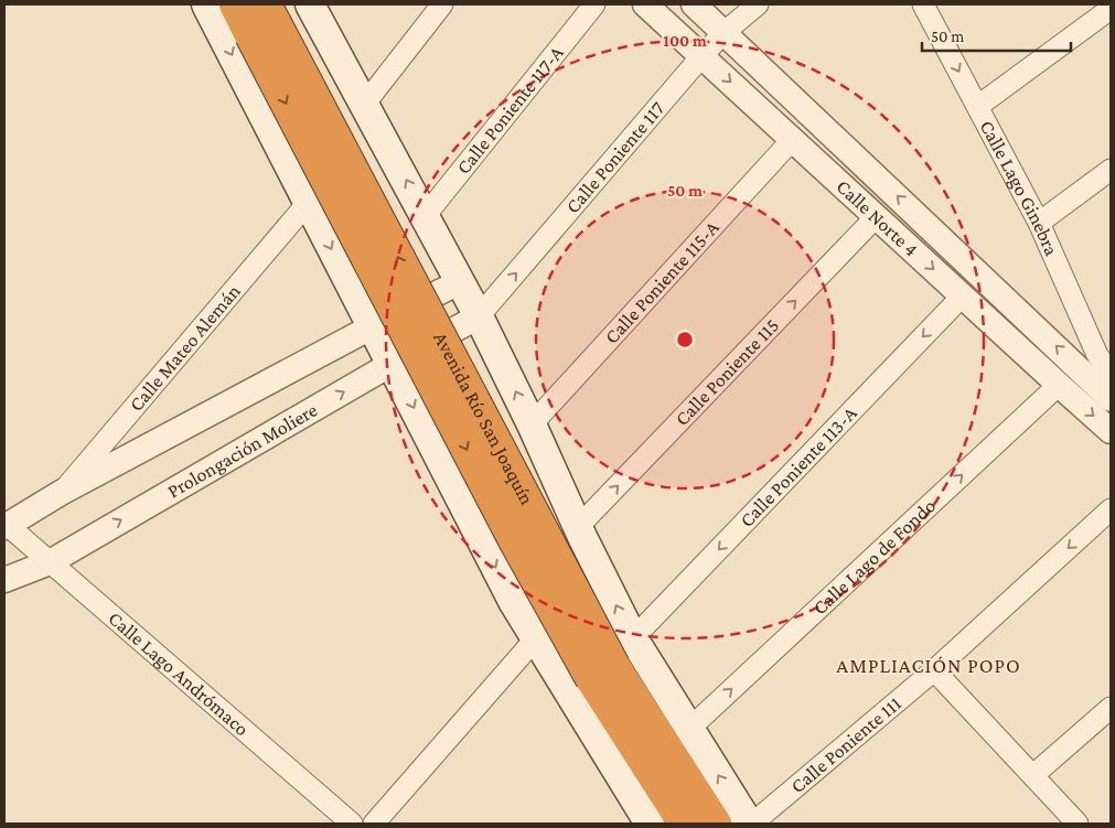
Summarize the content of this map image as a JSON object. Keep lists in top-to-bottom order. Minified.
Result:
{"streets":{"highway":["Avenida Río San Joaquín"],"street":["Calle Poniente 117-A","Calle Poniente 117","Calle Lago Ginebra","Calle Norte 4","Calle Poniente 115-A","Calle Mateo Alemán","Calle Poniente 115","Prolongación Moliere","Calle Poniente 113-A","Calle Lago de Fondo","Calle Lago Andrómaco","Calle Poniente 111"]},"crossings":[["Calle Poniente 117-A","Avenida Río San Joaquín"],["Calle Poniente 117","Calle Norte 4"],["Calle Poniente 117","Avenida Río San Joaquín"],["Calle Poniente 117","Prolongación Moliere"],["Calle Lago Ginebra","Calle Norte 4"],["Calle Norte 4","Calle Poniente 115-A"],["Calle Norte 4","Calle Poniente 115"],["Calle Norte 4","Calle Poniente 113-A"],["Calle Norte 4","Calle Lago de Fondo"],["Calle Poniente 115-A","Avenida Río San Joaquín"],["Calle Poniente 115","Avenida Río San Joaquín"],["Avenida Río San Joaquín","Prolongación Moliere"],["Avenida Río San Joaquín","Calle Poniente 113-A"],["Avenida Río San Joaquín","Calle Lago de Fondo"],["Avenida Río San Joaquín","Calle Poniente 111"],["Prolongación Moliere","Calle Lago Andrómaco"]],"one_way":["Calle Poniente 117","Calle Poniente 115","Calle Poniente 113-A","Calle Lago de Fondo"],"districts":["AMPLIACIÓN POPO"],"scale_bar":"50 m","rings":["100 m","50 m"]}
